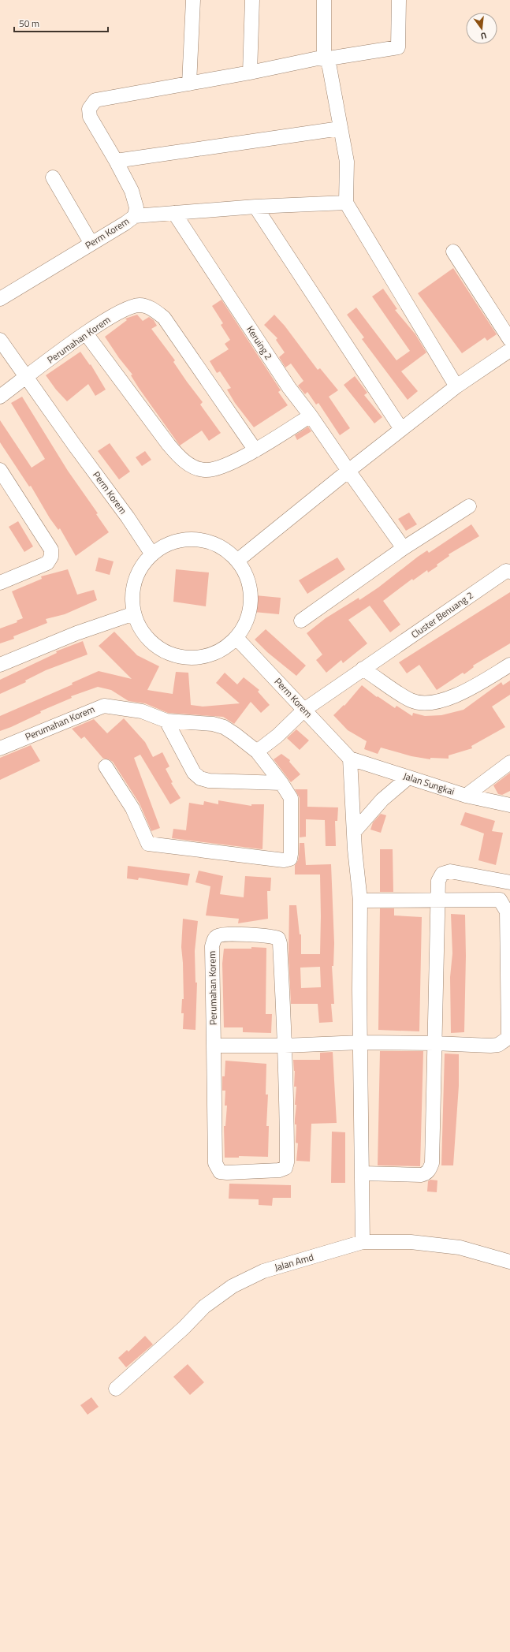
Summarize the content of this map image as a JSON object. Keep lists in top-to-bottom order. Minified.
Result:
{"streets":{"street":["Perm Korem","Perumahan Korem","Keruing 2","Cluster Benuang 2","Jalan Sungkai","Jalan Amd"]},"crossings":[["Perm Korem","Perumahan Korem"],["Perm Korem","Jalan Sungkai"]],"scale_bar":"50 m","north":"bottom"}
